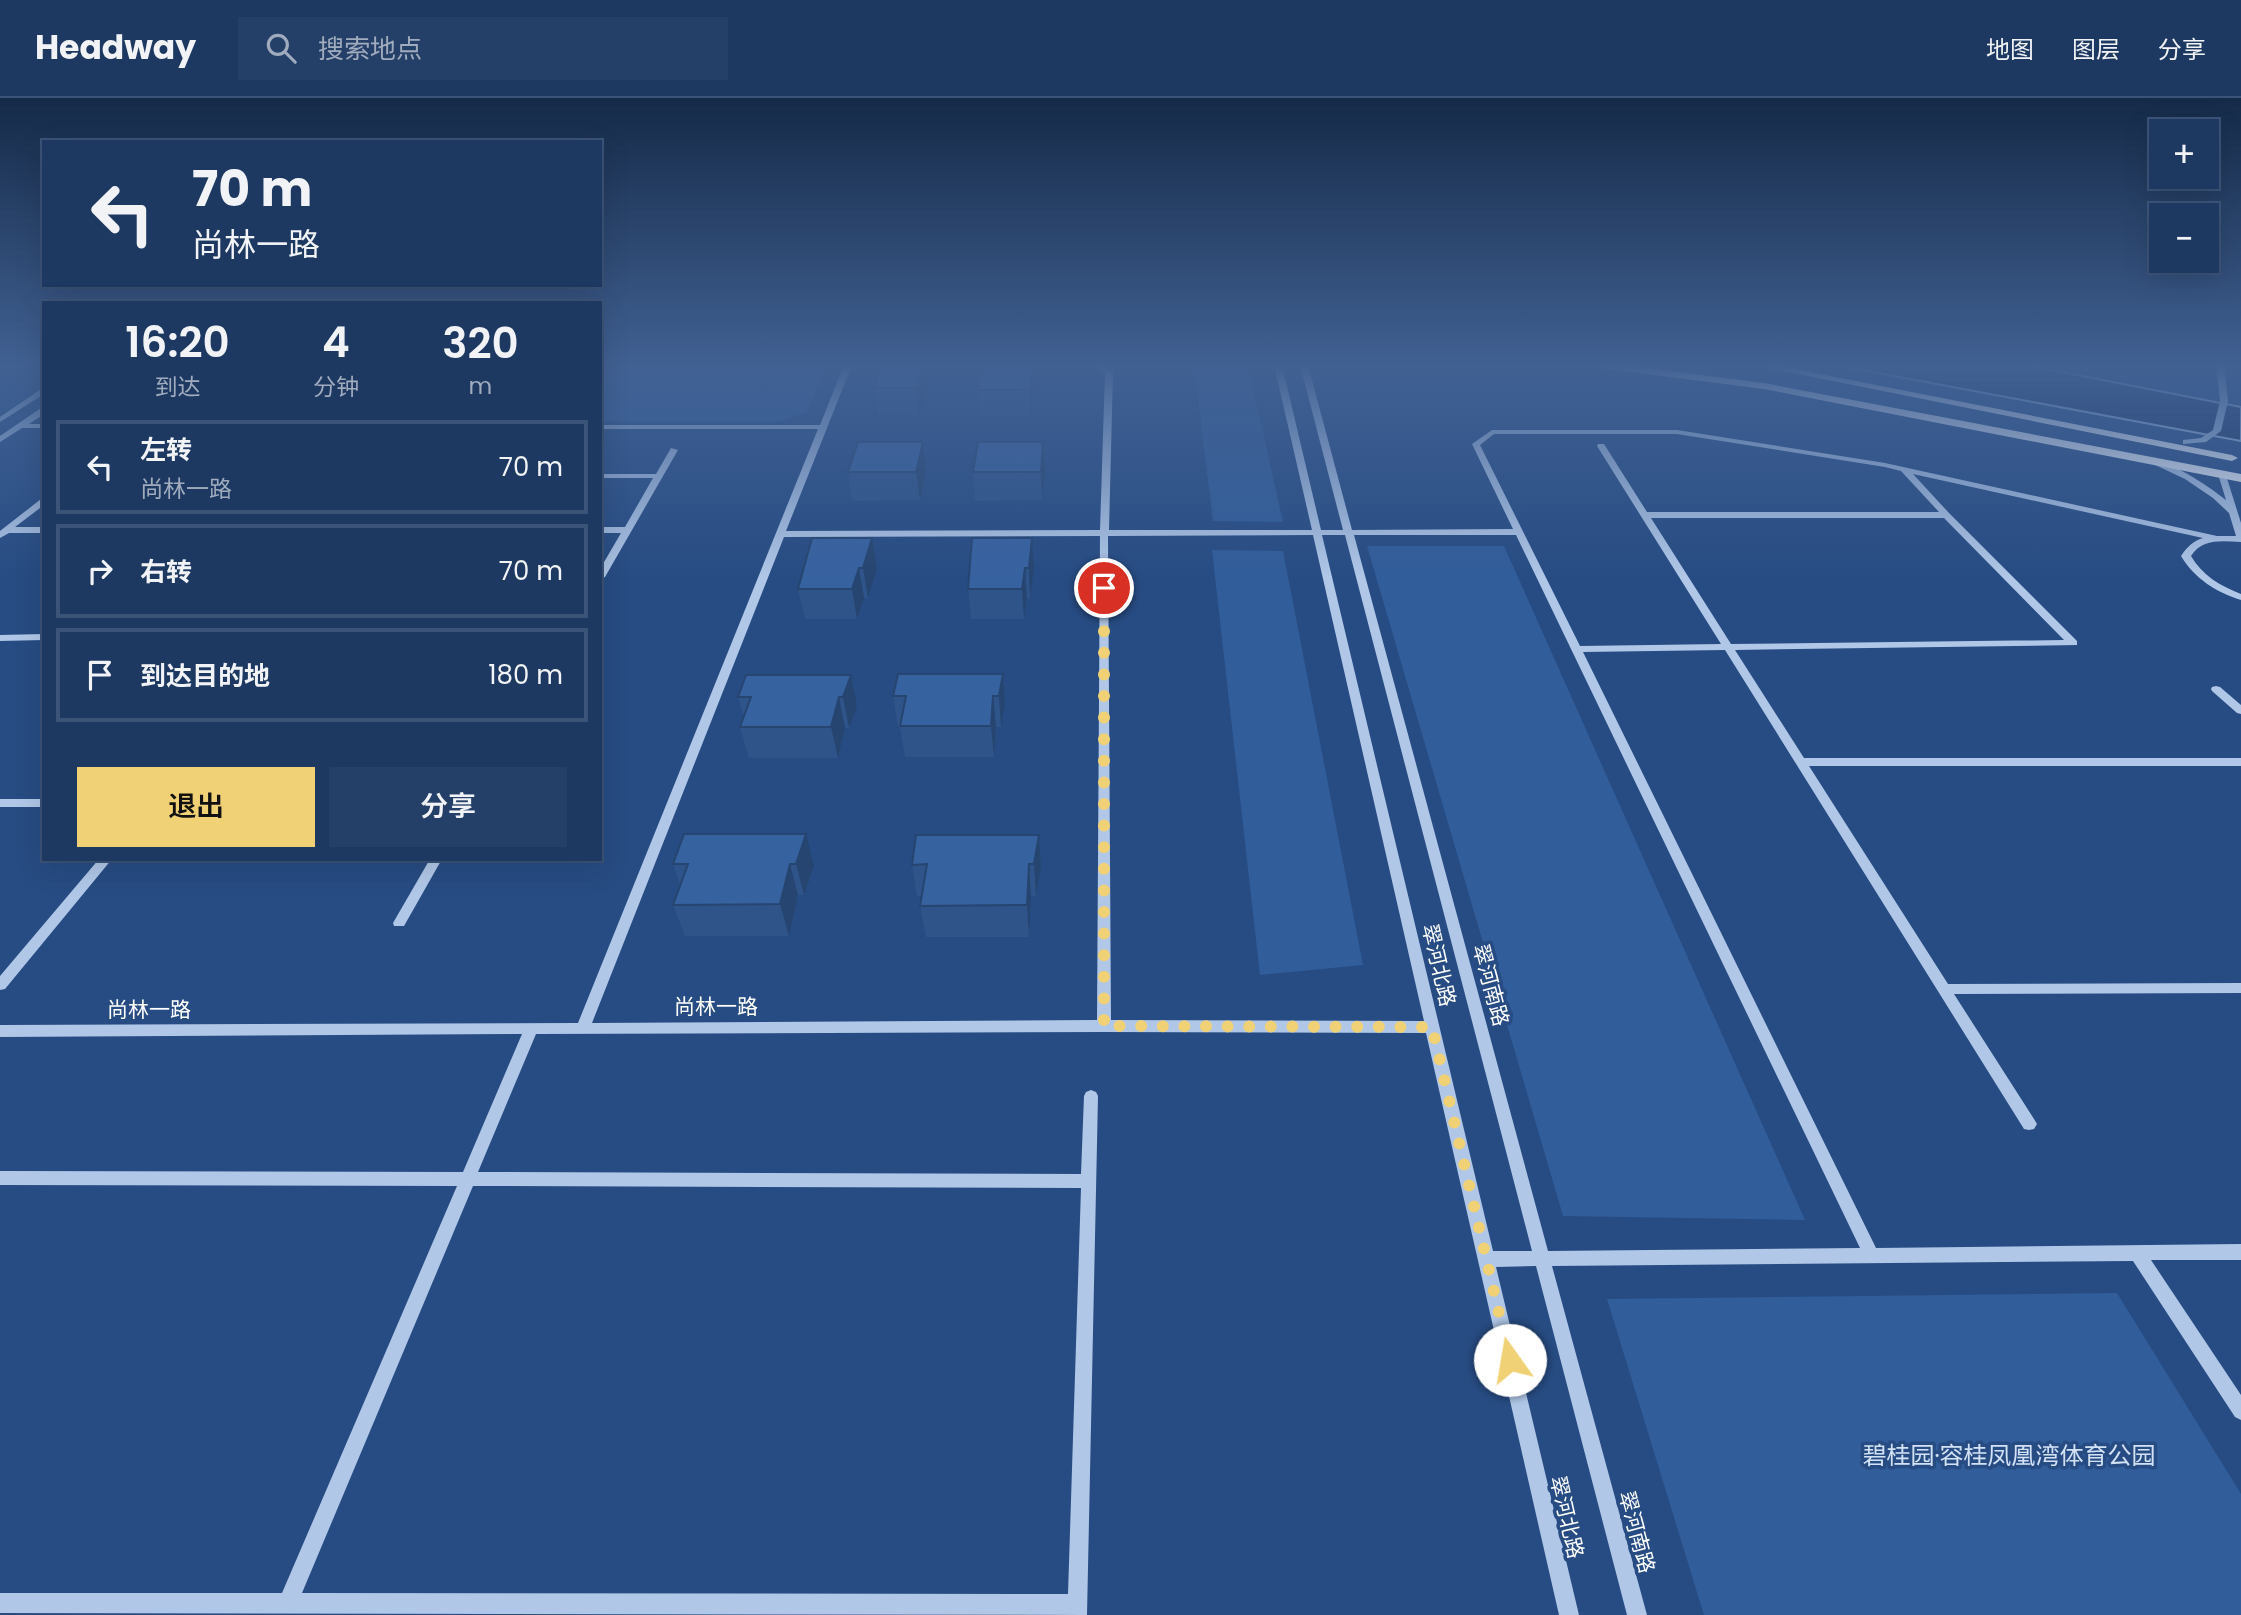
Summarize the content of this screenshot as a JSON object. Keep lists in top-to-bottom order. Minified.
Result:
{"streets":{"street":["翠河北路","翠河南路","尚林一路"]},"crossings":[["翠河北路","尚林一路"]],"parks":["碧桂园·容桂凤凰湾体育公园"],"page":{"header":"Headway","search":"搜索地点","nav":["地图","图层","分享"],"map_buttons":["+","−"],"turn":["70 m","尚林一路"],"eta":["16:20","到达","4","分钟","320","m"],"list":[{"name":"左转","note":"尚林一路","value":"70 m"},{"name":"右转","value":"70 m"},{"name":"到达目的地","value":"180 m"}],"buttons":["退出","分享"]}}
